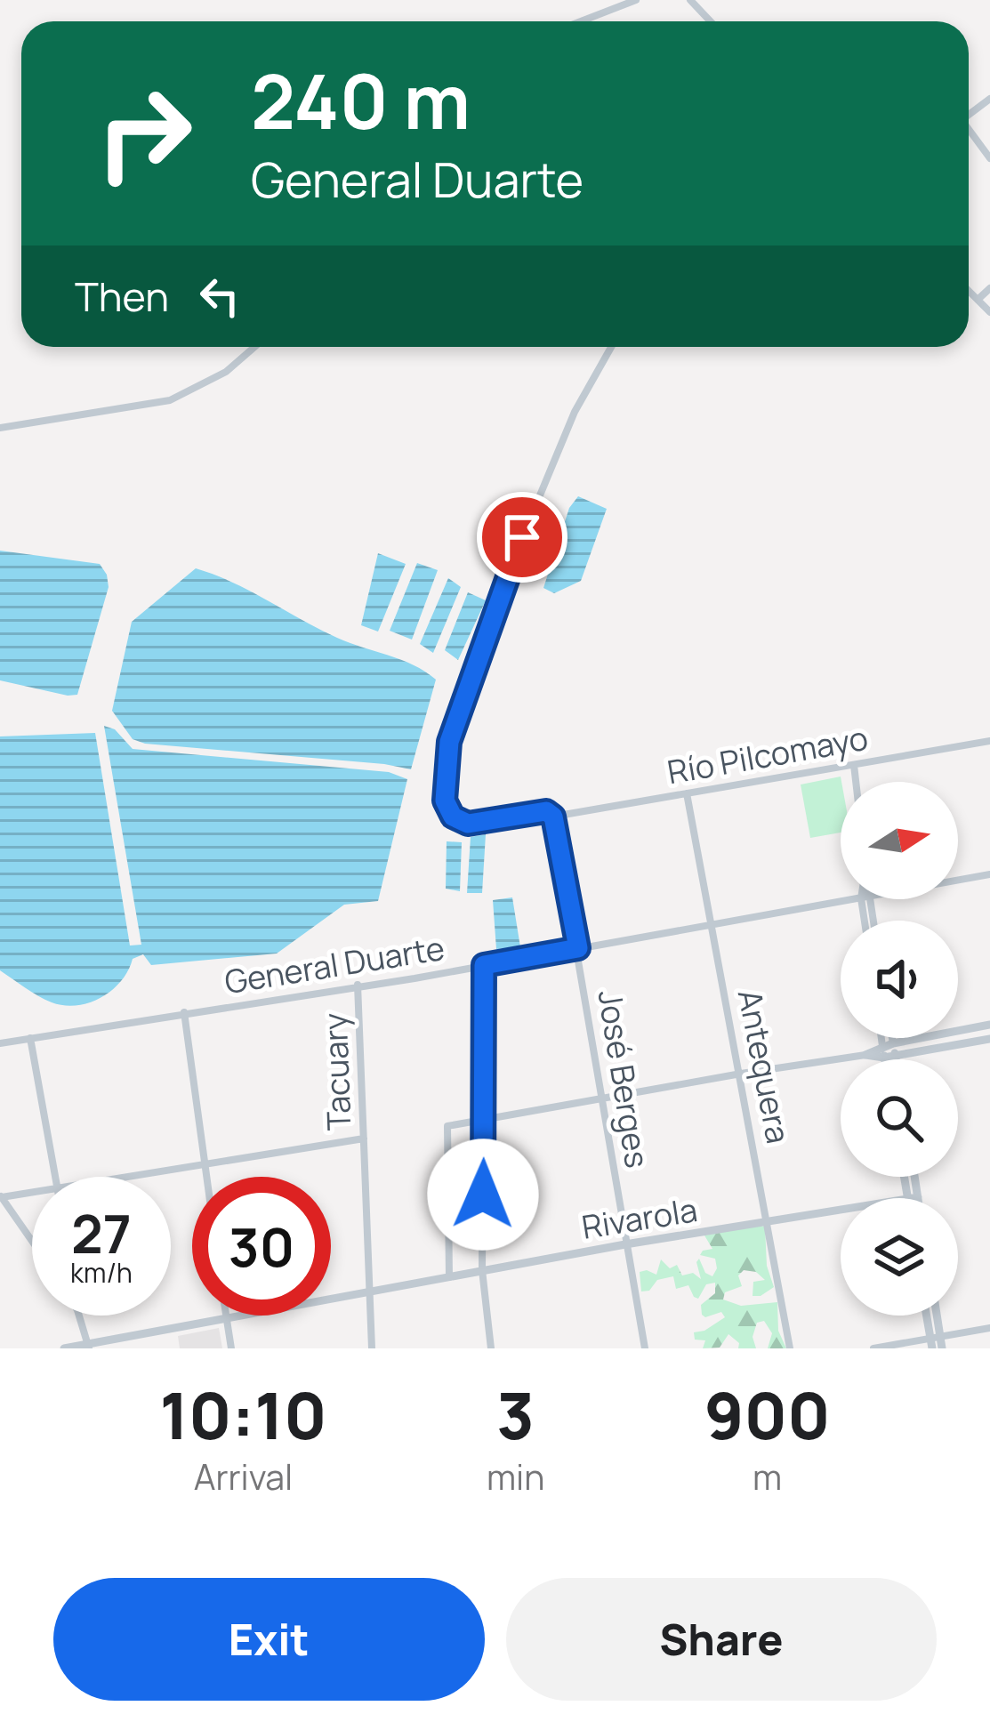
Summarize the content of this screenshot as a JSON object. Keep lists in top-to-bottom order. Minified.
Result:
{"streets":{"street":["Río Pilcomayo","General Duarte","Antequera","Tacuary","José Berges","Rivarola"]},"crossings":[["Río Pilcomayo","Antequera"],["Río Pilcomayo","José Berges"],["General Duarte","Antequera"],["General Duarte","Tacuary"],["General Duarte","José Berges"],["Antequera","Rivarola"],["Tacuary","Rivarola"],["José Berges","Rivarola"]],"north":"right","page":{"turn":["240 m","General Duarte"],"then":"Then","speed":"27 km/h","limit":"30","eta":["10:10","Arrival","3","min","900","m"],"buttons":["Exit","Share"]}}
